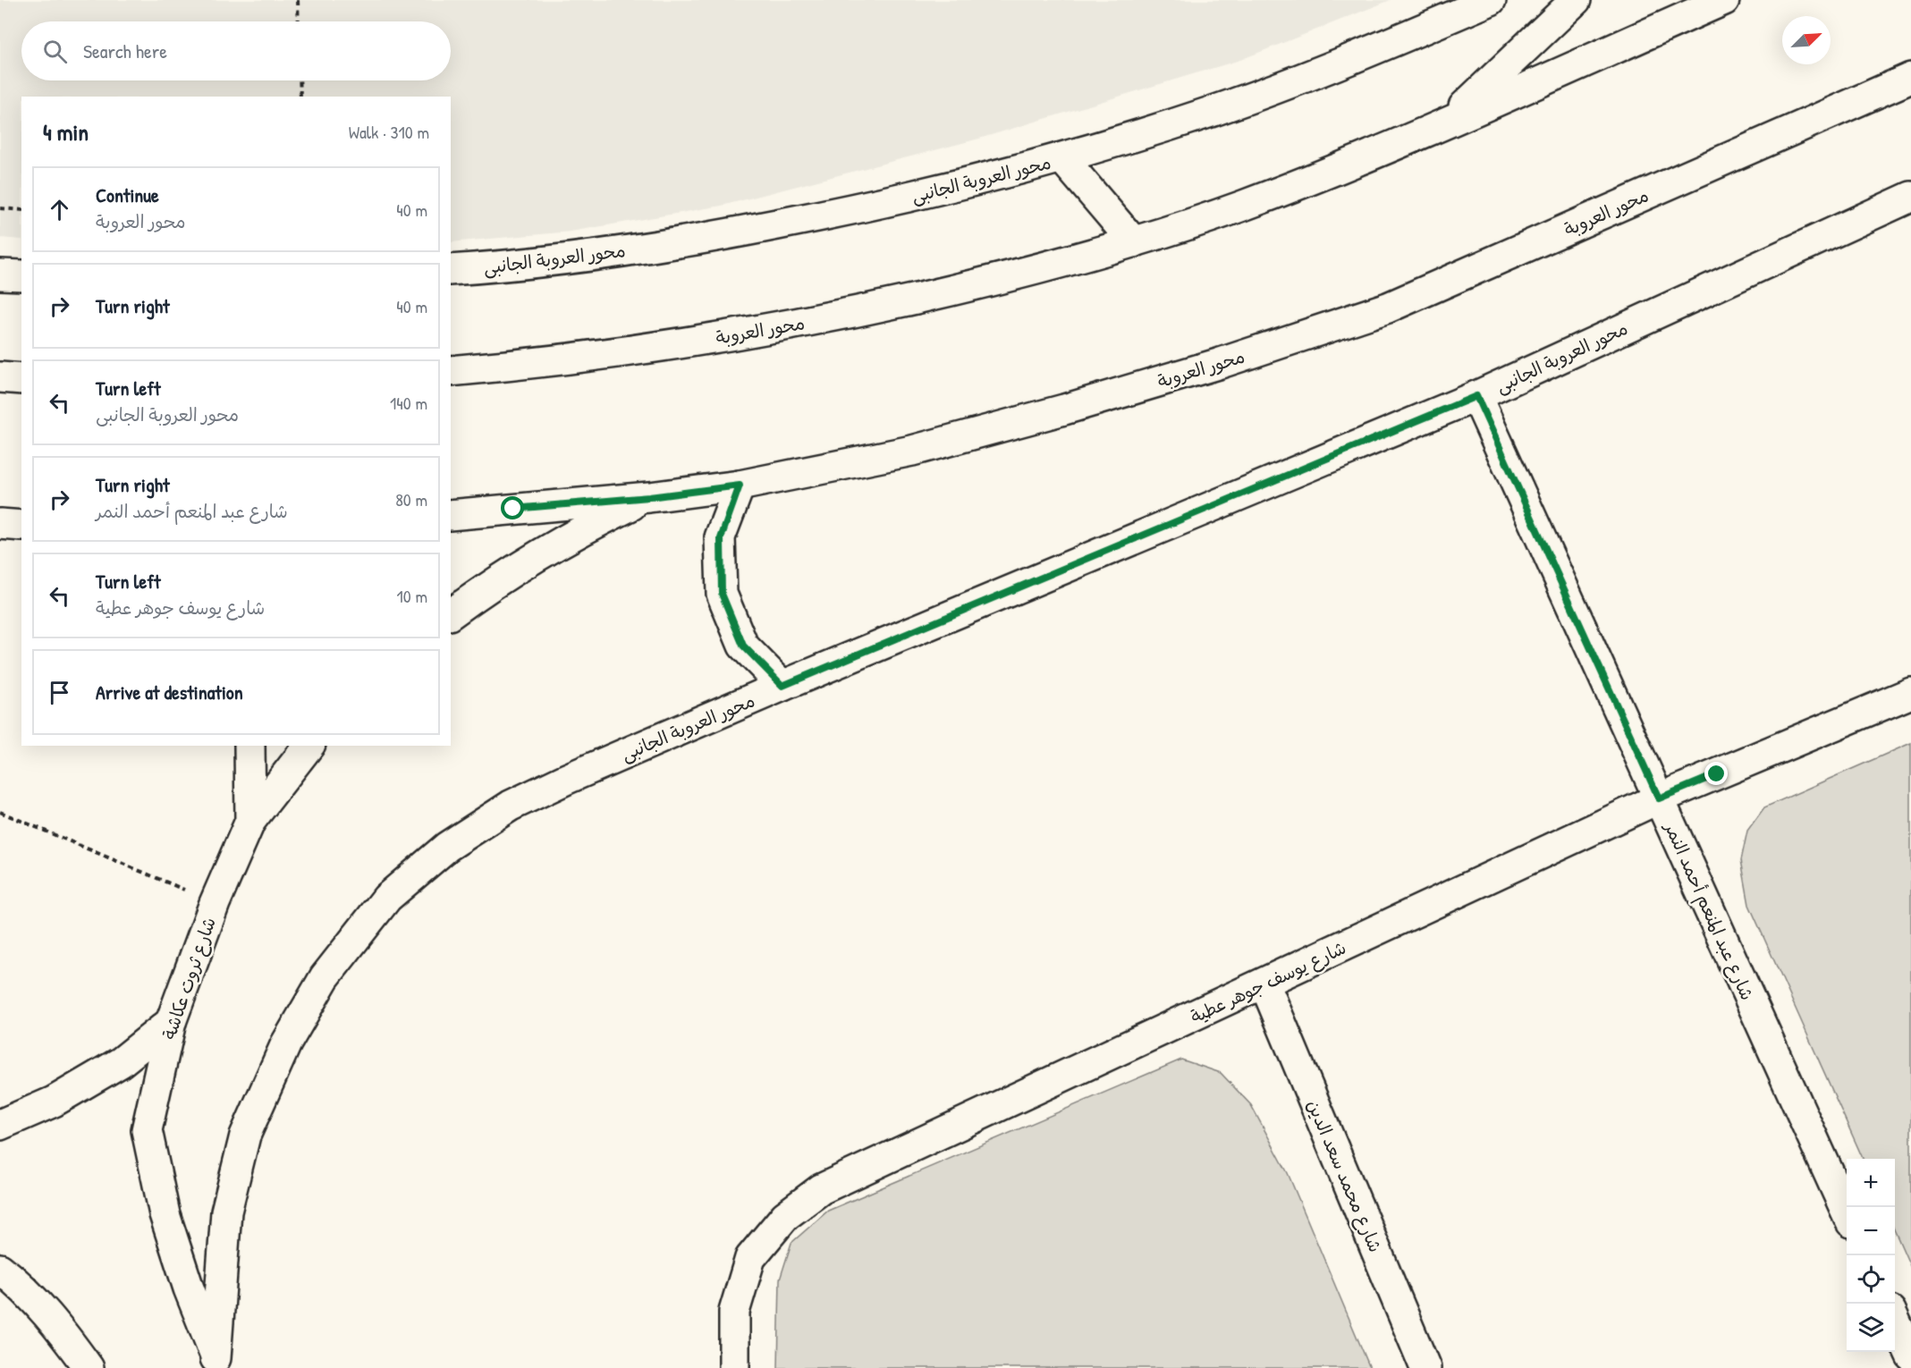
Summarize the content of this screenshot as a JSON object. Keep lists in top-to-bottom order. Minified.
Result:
{"streets":{"street":["محور العروبة الجانبى","محور العروبة","شارع عبد المنعم أحمد النمر","شارع ثروت عكاشة","شارع يوسف جوهر عطية","شارع محمد سعد الدين"]},"crossings":[["محور العروبة الجانبى","شارع عبد المنعم أحمد النمر"],["محور العروبة الجانبى","شارع ثروت عكاشة"],["شارع عبد المنعم أحمد النمر","شارع يوسف جوهر عطية"],["شارع يوسف جوهر عطية","شارع محمد سعد الدين"]],"north":"top right","page":{"search":"Search here","heading":["4 min","Walk · 310 m"],"list":[["Continue","محور العروبة","40 m"],["Turn right","40 m"],["Turn left","محور العروبة الجانبى","140 m"],["Turn right","شارع عبد المنعم أحمد النمر","80 m"],["Turn left","شارع يوسف جوهر عطية","10 m"],"Arrive at destination"],"map_buttons":["+","−"]}}
